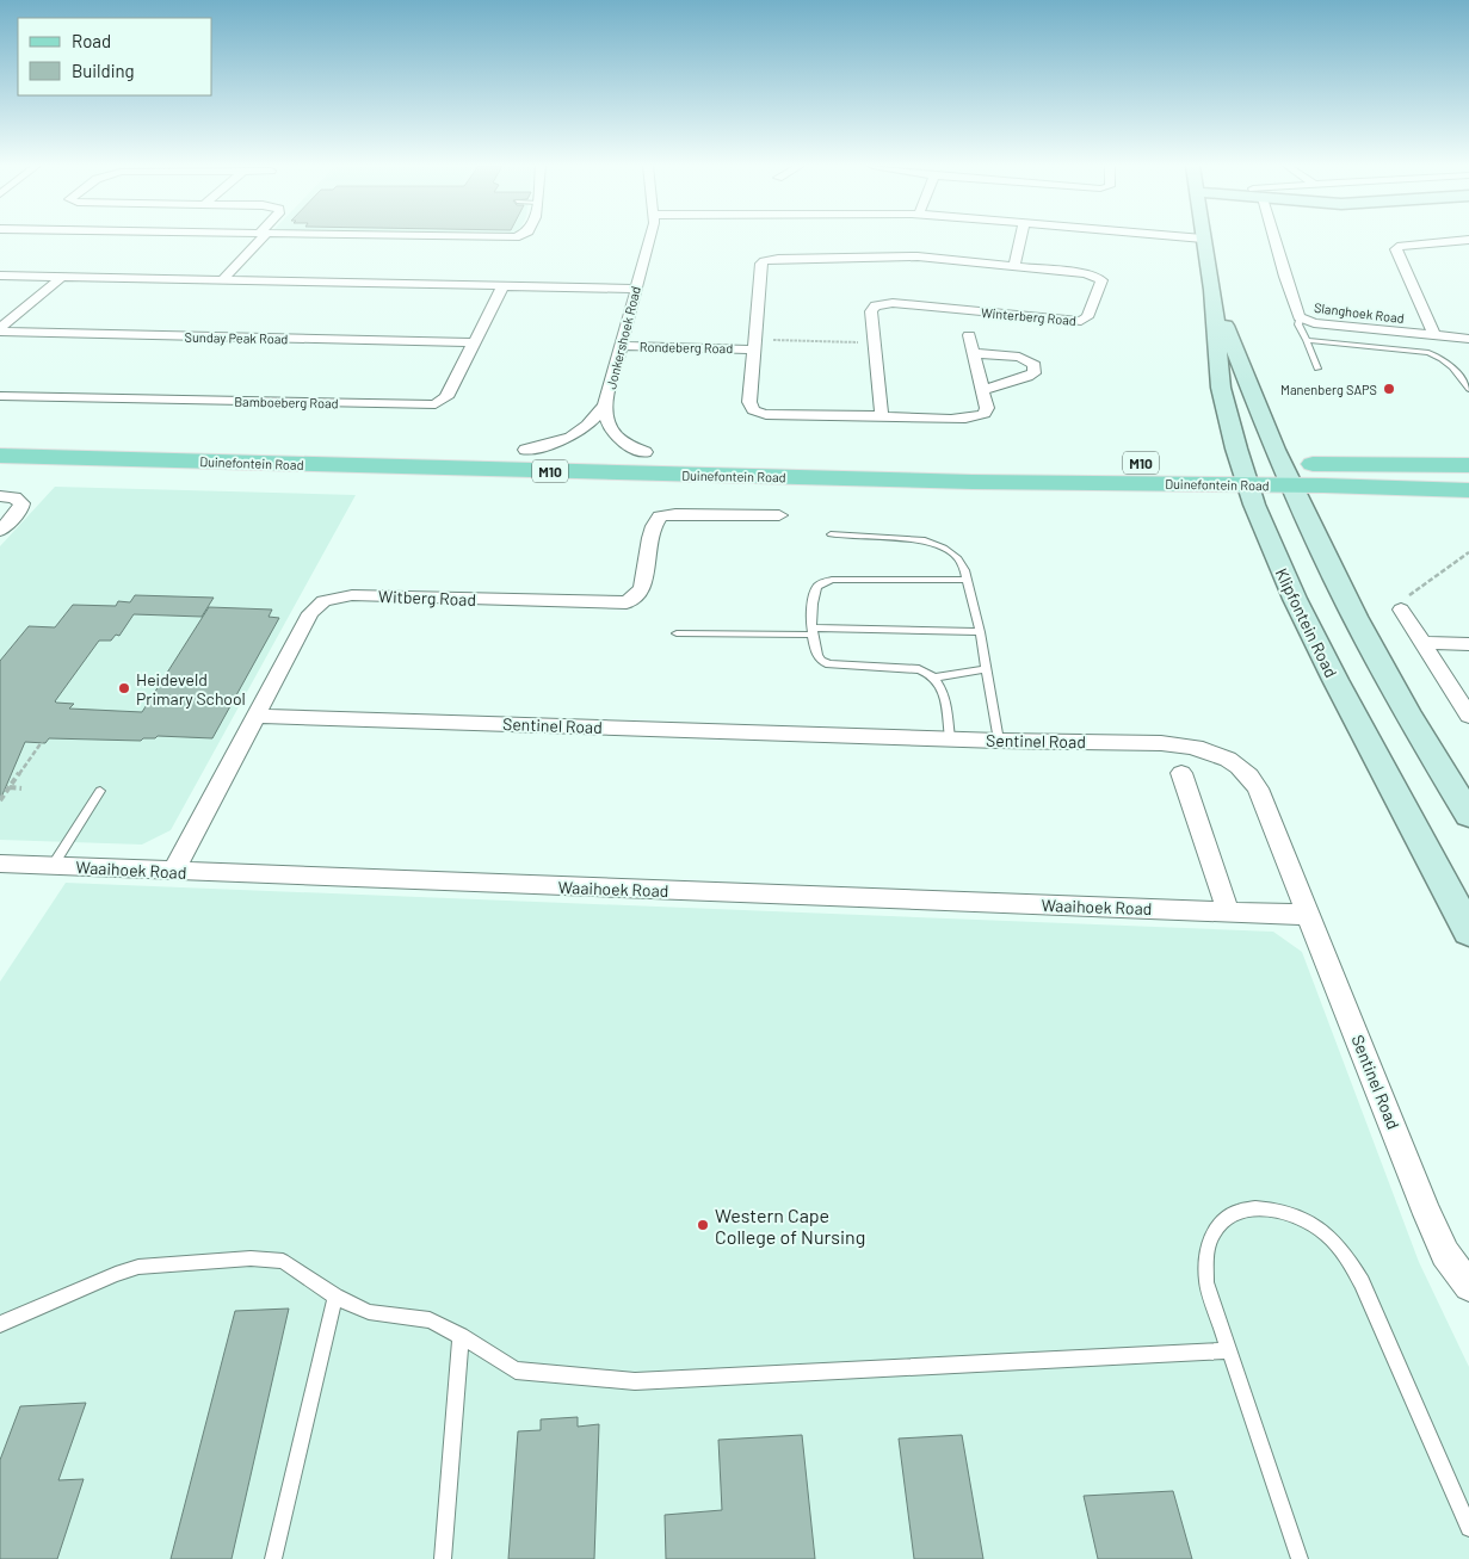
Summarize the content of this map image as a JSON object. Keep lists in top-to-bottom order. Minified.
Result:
{"streets":{"main road":["Duinefontein Road","M10","Klipfontein Road"],"street":["Slanghoek Road","Winterberg Road","Sunday Peak Road","Jonkershoek Road","Rondeberg Road","Bamboeberg Road","Witberg Road","Sentinel Road","Waaihoek Road"]},"crossings":[["Winterberg Road","Rondeberg Road"],["Sunday Peak Road","Bamboeberg Road"],["Jonkershoek Road","Rondeberg Road"],["Jonkershoek Road","Duinefontein Road"],["Duinefontein Road","Klipfontein Road"],["Witberg Road","Sentinel Road"],["Witberg Road","Waaihoek Road"],["Sentinel Road","Waaihoek Road"]],"places":["Manenberg SAPS","Heideveld Primary School","Western Cape College of Nursing"],"legend":["Road","Building"]}
